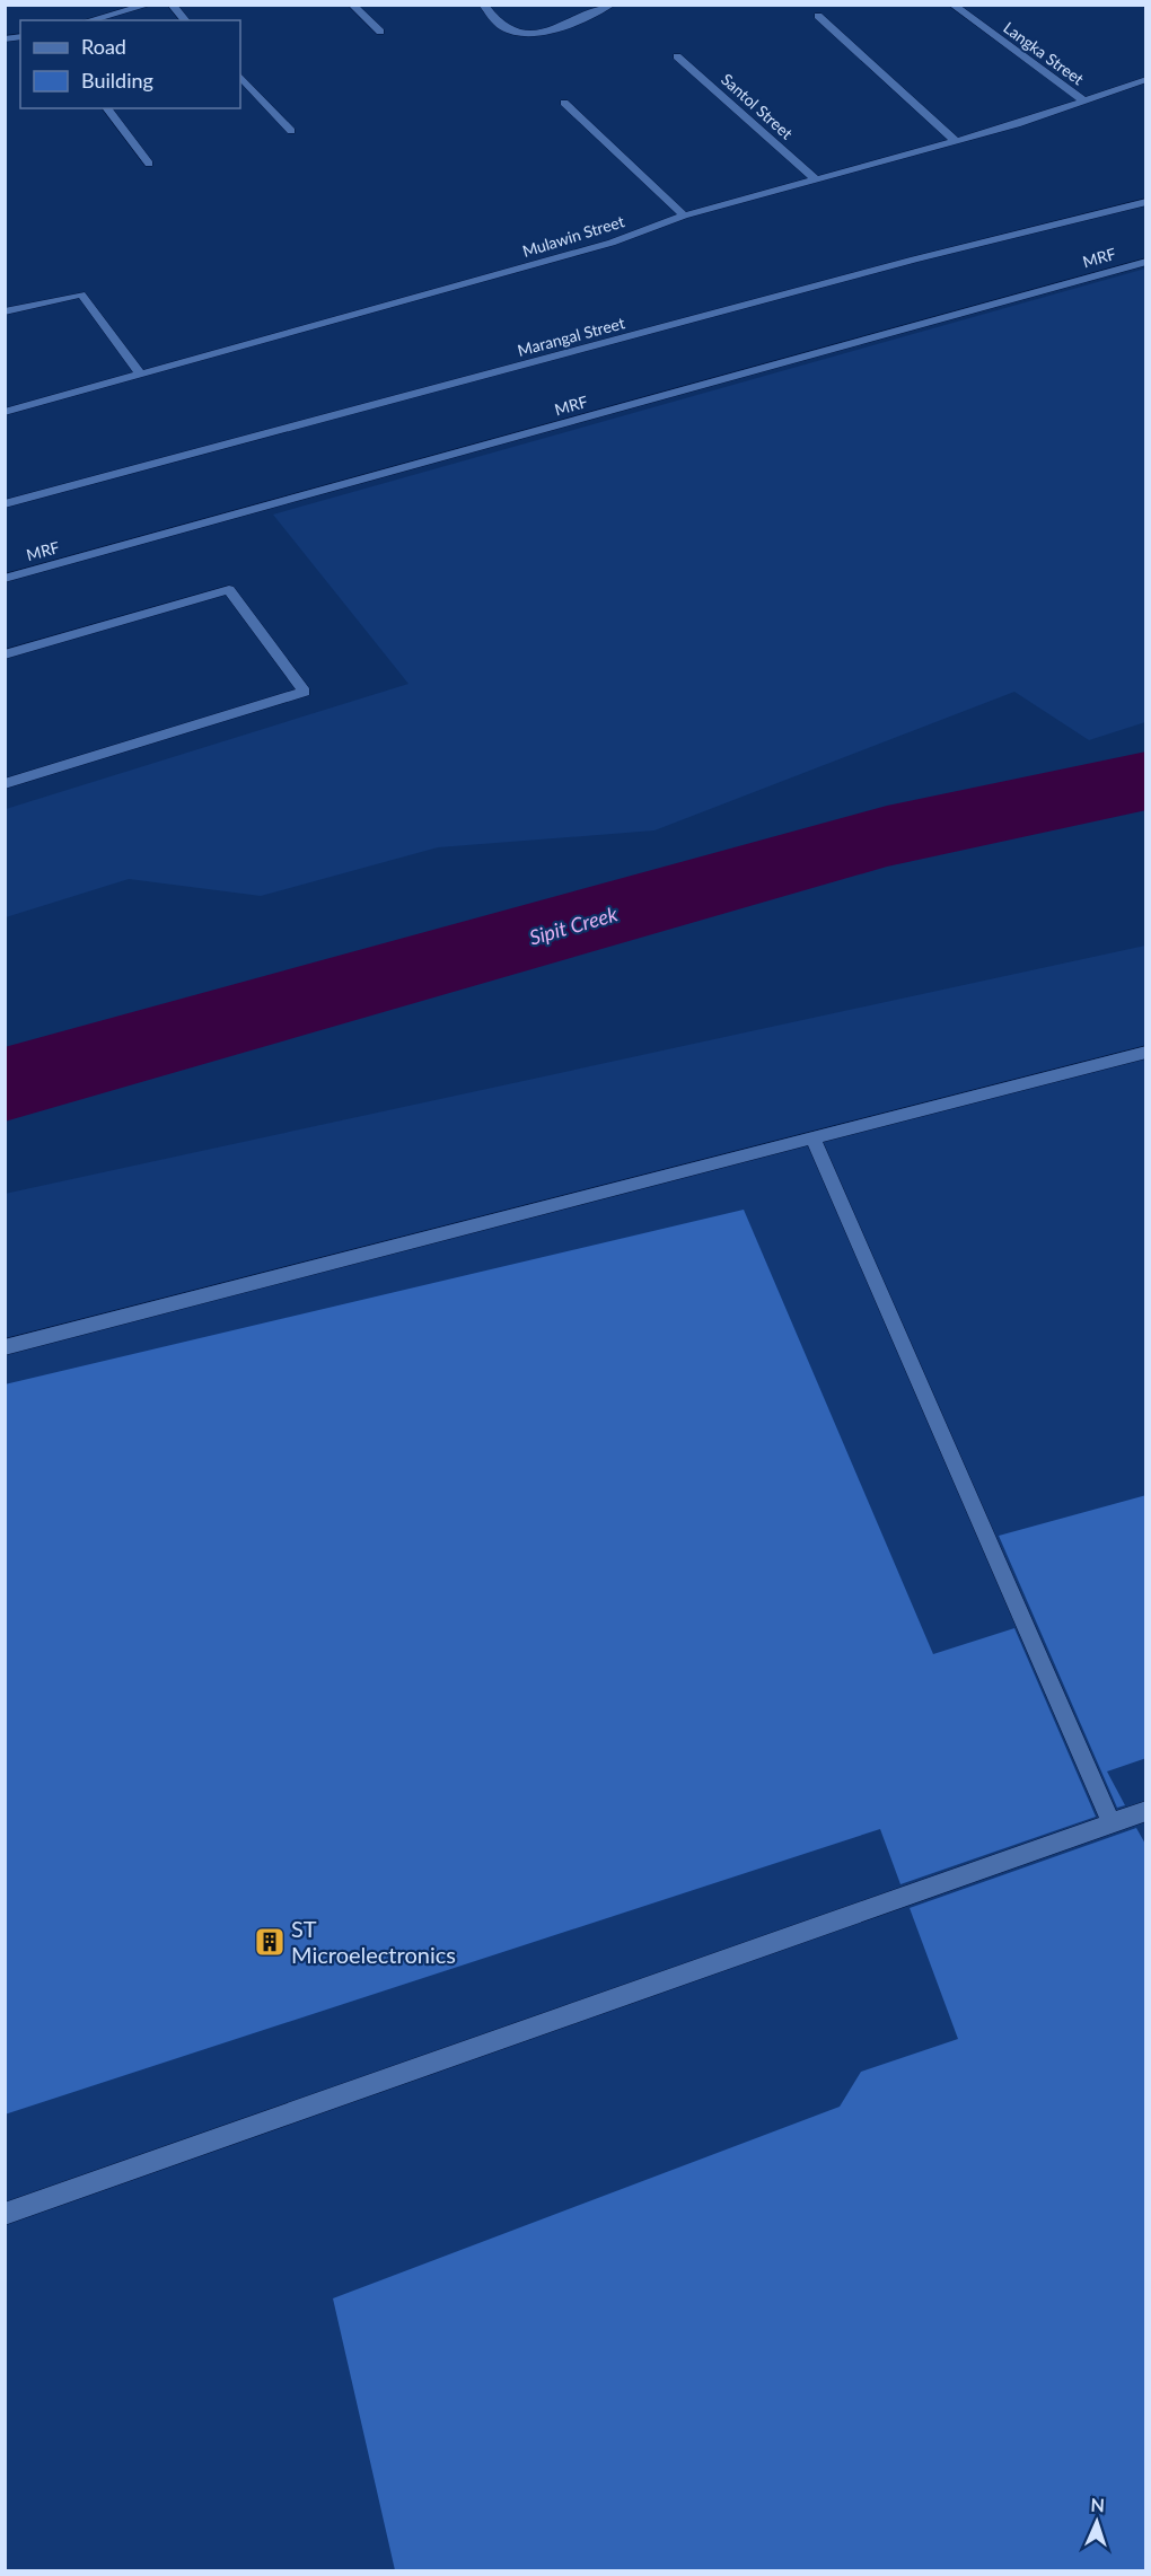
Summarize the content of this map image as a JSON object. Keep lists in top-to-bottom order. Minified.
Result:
{"streets":{"street":["Langka Street","Santol Street","Mulawin Street","MRF","Marangal Street"]},"crossings":[["Langka Street","Mulawin Street"],["Santol Street","Mulawin Street"]],"water":["Sipit Creek"],"places":{"building":["ST Microelectronics"]},"legend":["Road","Building"],"north":"top"}
